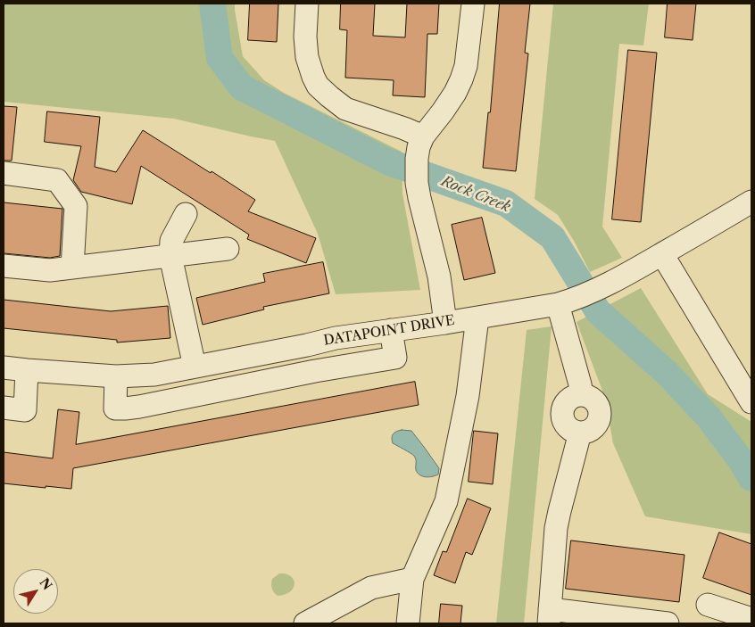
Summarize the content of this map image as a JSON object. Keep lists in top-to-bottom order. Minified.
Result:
{"streets":{"street":["DATAPOINT DRIVE"]},"water":["Rock Creek"],"north":"top right"}
